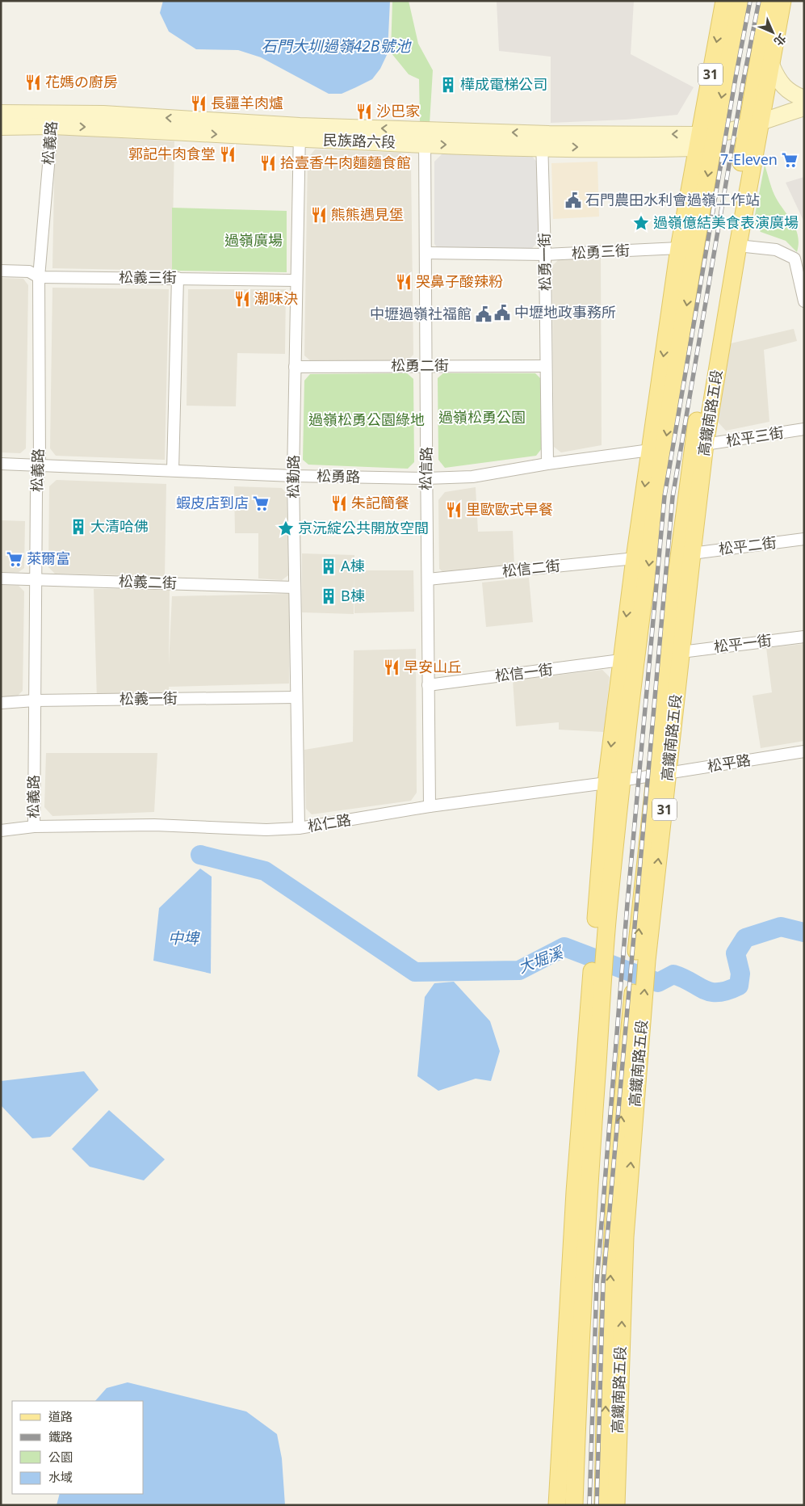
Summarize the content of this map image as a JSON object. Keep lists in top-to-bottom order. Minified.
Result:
{"streets":{"main road":["31","民族路六段","高鐵南路五段"],"street":["松義路","松勇三街","松勇一街","松義三街","松勇二街","松平三街","松信路","松勤路","松勇路","松平二街","松信二街","松義二街","松平一街","松信一街","松義一街","松平路","松仁路"]},"crossings":[["31","民族路六段"],["31","松勇三街"],["31","高鐵南路五段"],["31","松勇路"],["31","松信二街"],["31","松信一街"],["31","松仁路"],["民族路六段","松義路"],["民族路六段","松勇一街"],["民族路六段","高鐵南路五段"],["民族路六段","松信路"],["民族路六段","松勤路"],["松義路","松義三街"],["松義路","松勇路"],["松義路","松義二街"],["松義路","松義一街"],["松義路","松仁路"],["松勇三街","松勇一街"],["松勇三街","松信路"],["松勇一街","松勇二街"],["松勇一街","松勇路"],["松義三街","松勤路"],["松勇二街","松信路"],["松勇二街","松勤路"],["高鐵南路五段","松平三街"],["高鐵南路五段","松平二街"],["高鐵南路五段","松平一街"],["高鐵南路五段","松平路"],["高鐵南路五段","松仁路"],["松信路","松勇路"],["松信路","松信二街"],["松信路","松信一街"],["松信路","松仁路"],["松勤路","松勇路"],["松勤路","松義二街"],["松勤路","松義一街"],["松勤路","松仁路"],["松平路","松仁路"]],"water":["石門大圳過嶺42B號池","中埤","大堀溪"],"parks":["過嶺廣場","過嶺松勇公園","過嶺松勇公園綠地"],"places":{"restaurant":["花媽の廚房","長疆羊肉爐","沙巴家","郭記牛肉食堂","拾壹香牛肉麵麵食館","熊熊遇見堡","哭鼻子酸辣粉","潮味決","朱記簡餐","里歐歐式早餐","早安山丘"],"building":["樺成電梯公司","大清哈佛","A棟","B棟"],"supermarket":["7-Eleven","蝦皮店到店","萊爾富"],"public building":["石門農田水利會過嶺工作站","中壢地政事務所","中壢過嶺社福館"],"place":["過嶺億結美食表演廣場","京沅綻公共開放空間"]},"legend":["道路","鐵路","公園","水域"],"north":"bottom right"}
